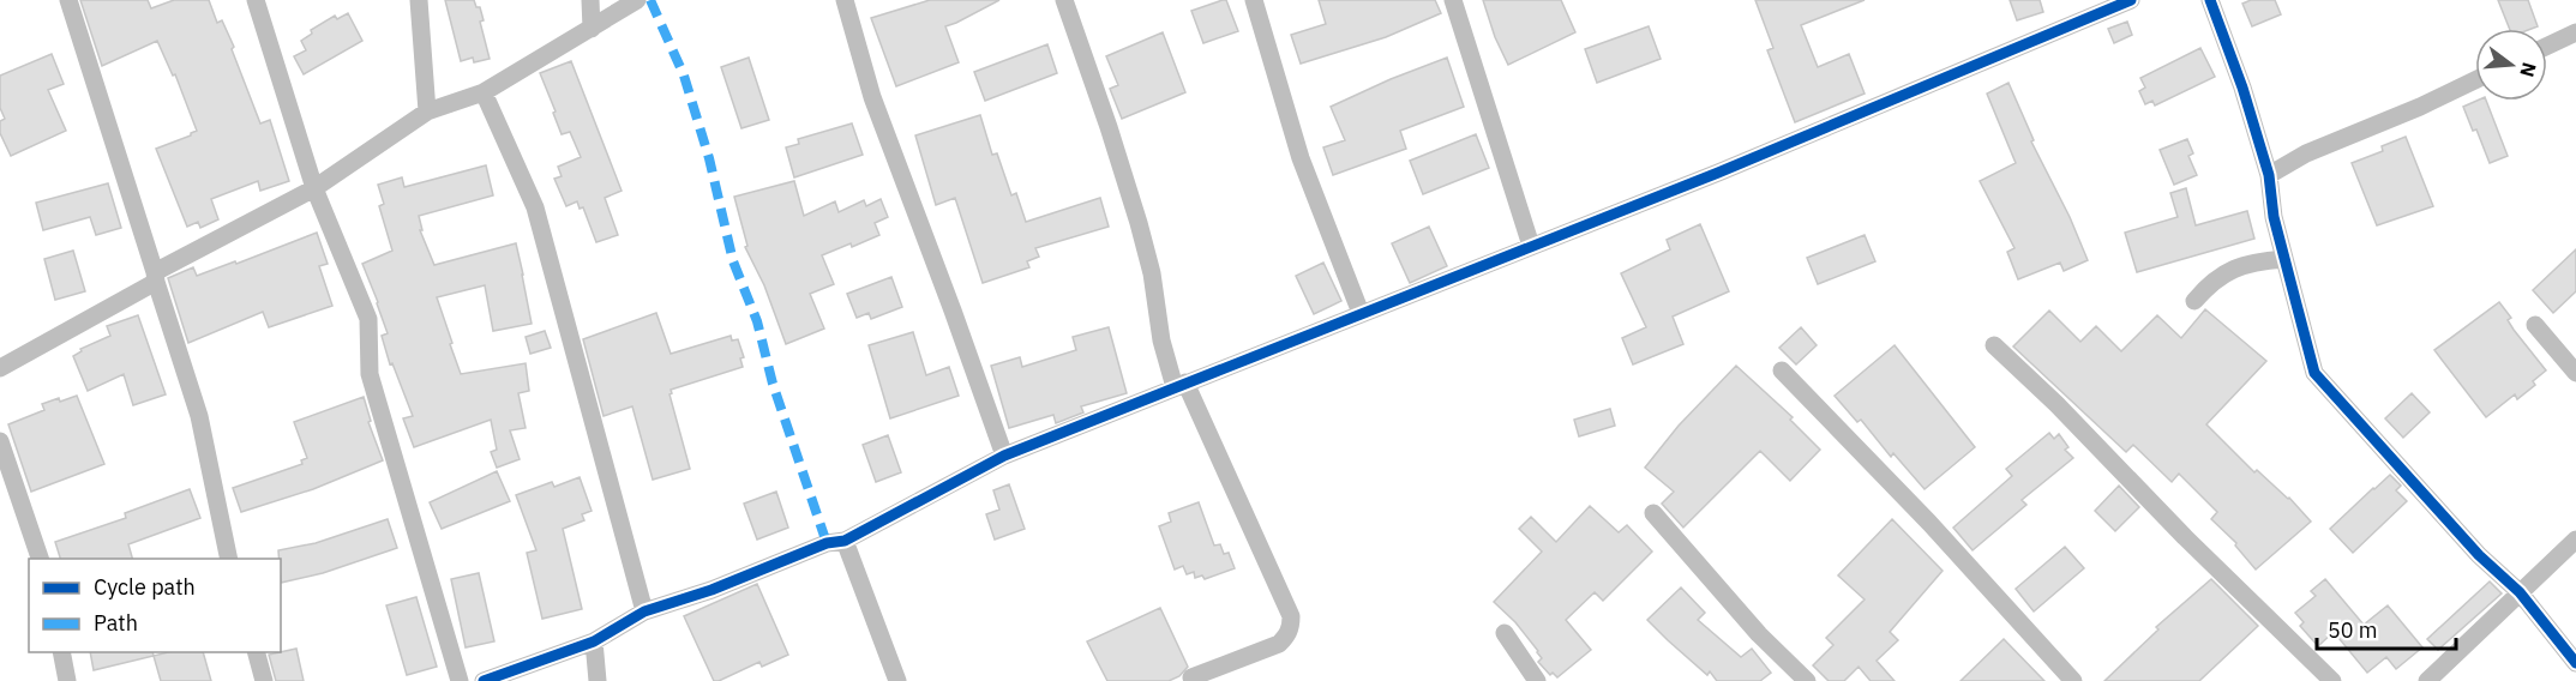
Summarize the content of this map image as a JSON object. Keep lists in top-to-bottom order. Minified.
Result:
{"legend":["Cycle path","Path"],"scale_bar":"50 m","north":"right"}
